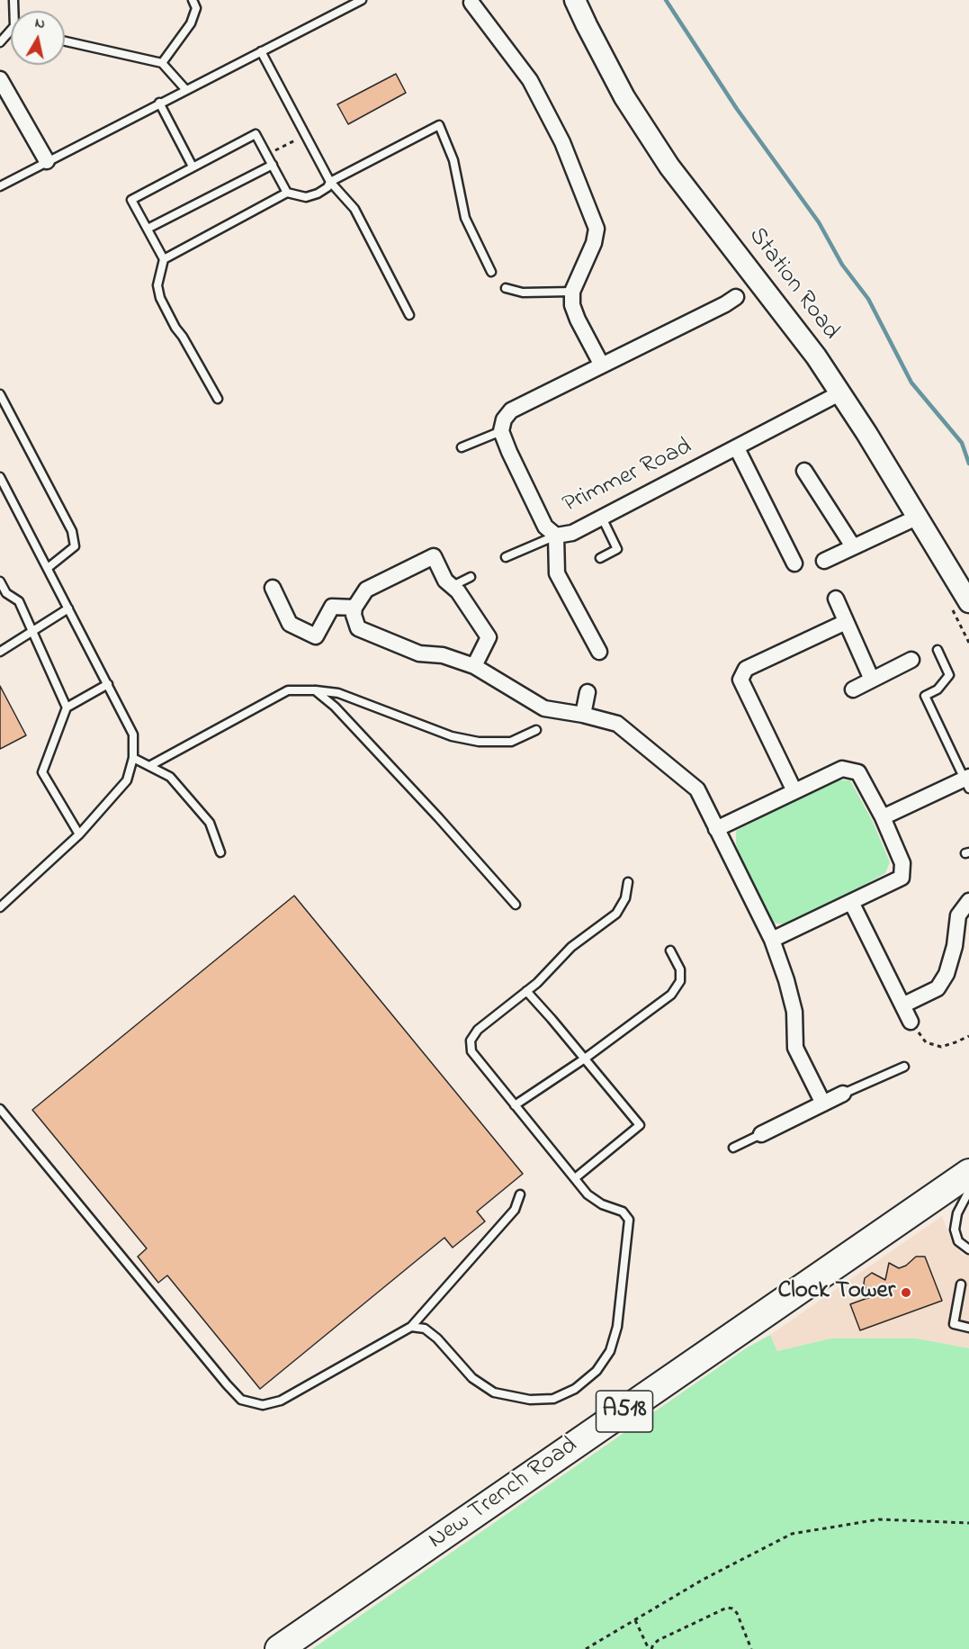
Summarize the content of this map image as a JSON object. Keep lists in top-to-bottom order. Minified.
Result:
{"streets":{"highway":["A518","New Trench Road"],"street":["Station Road","Primmer Road"]},"crossings":[["Station Road","Primmer Road"]],"places":["Clock Tower"],"north":"top"}
